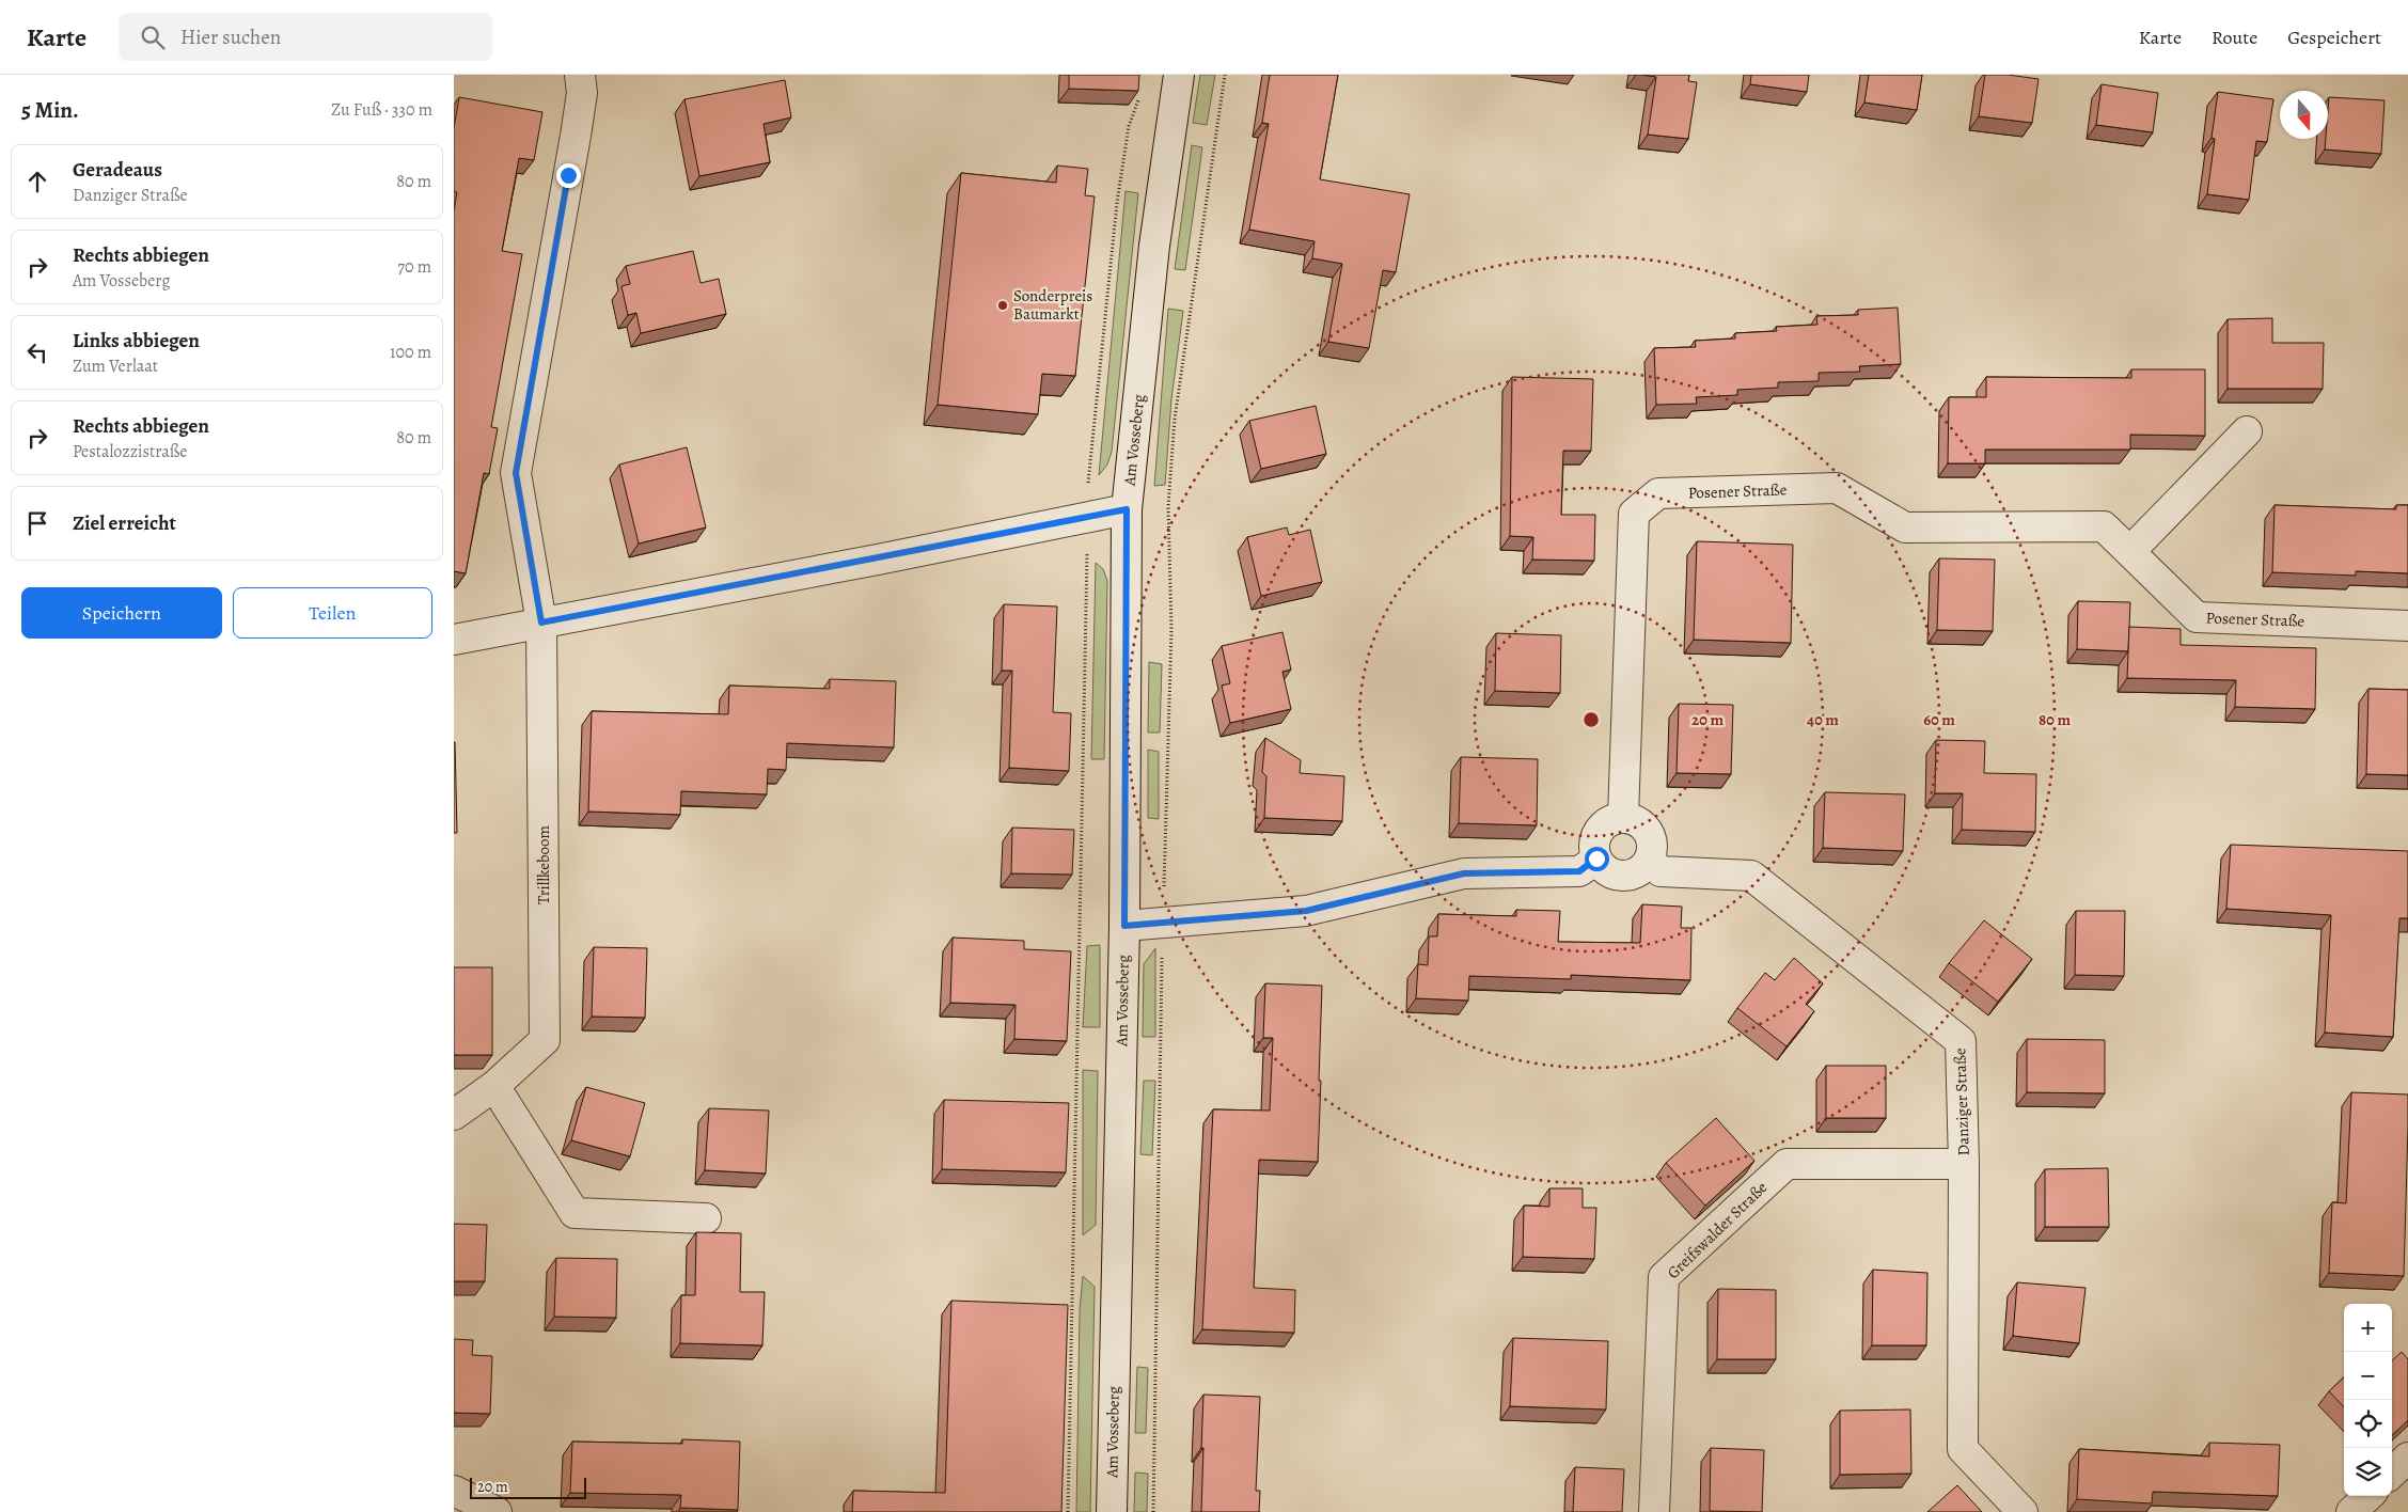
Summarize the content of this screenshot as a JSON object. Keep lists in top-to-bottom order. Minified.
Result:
{"streets":{"street":["Am Vosseberg","Posener Straße","Trillkeboom","Danziger Straße","Greifswalder Straße"]},"crossings":[["Posener Straße","Danziger Straße"],["Danziger Straße","Greifswalder Straße"]],"places":["Sonderpreis Baumarkt"],"scale_bar":"20 m","north":"bottom","page":{"header":"Karte","search":"Hier suchen","nav":["Karte","Route","Gespeichert"],"heading":["5 Min.","Zu Fuß · 330 m"],"list":[["Geradeaus","Danziger Straße","80 m"],["Rechts abbiegen","Am Vosseberg","70 m"],["Links abbiegen","Zum Verlaat","100 m"],["Rechts abbiegen","Pestalozzistraße","80 m"],"Ziel erreicht"],"buttons":["Speichern","Teilen"],"map_buttons":["+","−"],"scale":"20 m"},"rings":["20 m","40 m","60 m","80 m"]}
